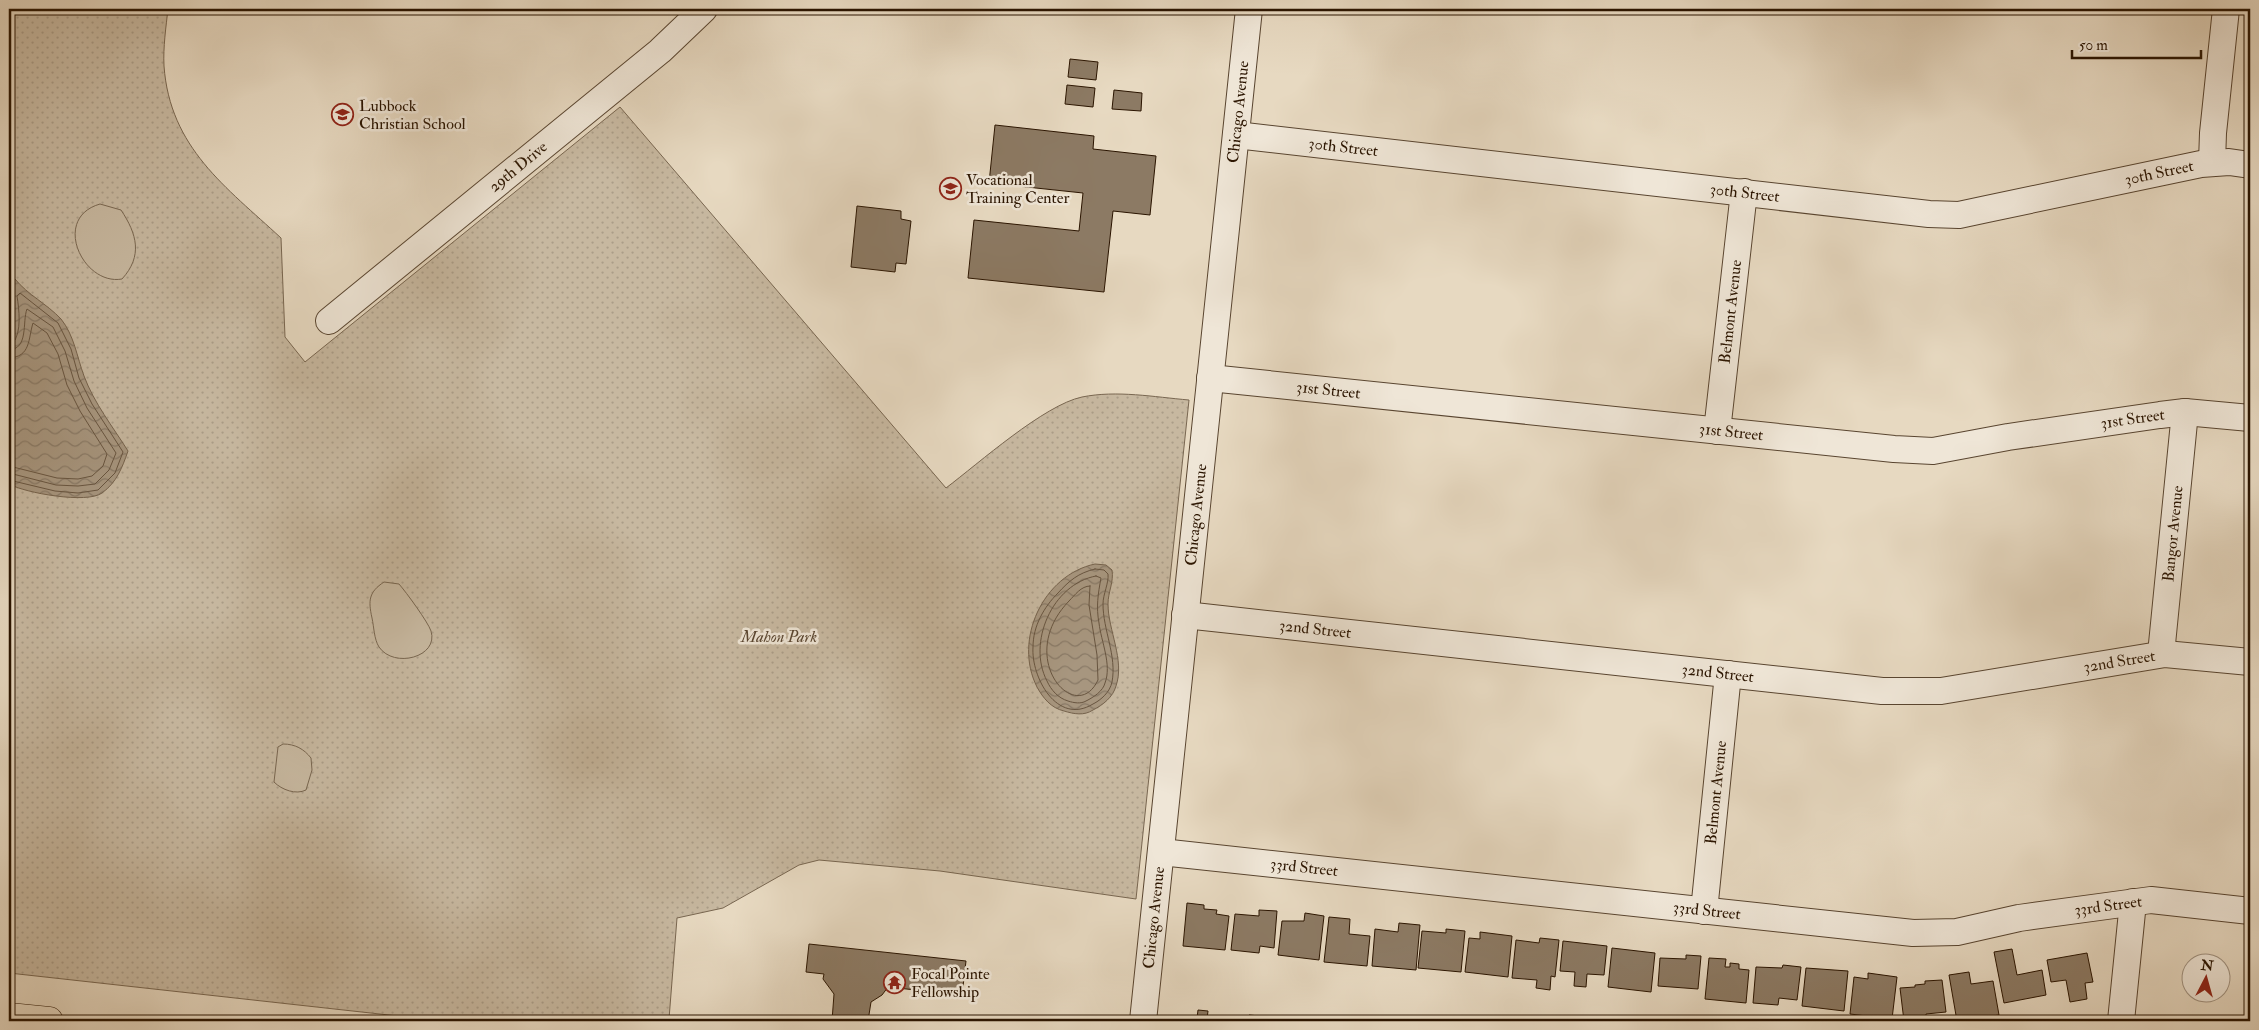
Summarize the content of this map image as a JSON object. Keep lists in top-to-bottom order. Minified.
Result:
{"streets":{"street":["Chicago Avenue","30th Street","29th Drive","Belmont Avenue","31st Street","Bangor Avenue","32nd Street","33rd Street"]},"crossings":[["Chicago Avenue","30th Street"],["Chicago Avenue","31st Street"],["Chicago Avenue","32nd Street"],["Chicago Avenue","33rd Street"],["30th Street","Belmont Avenue"],["Belmont Avenue","31st Street"],["Belmont Avenue","32nd Street"],["Belmont Avenue","33rd Street"],["31st Street","Bangor Avenue"],["Bangor Avenue","32nd Street"]],"parks":["Mahon Park"],"places":{"school or university":["Lubbock Christian School","Vocational Training Center"],"temple":["Focal Pointe Fellowship"]},"scale_bar":"50 m","north":"top"}
